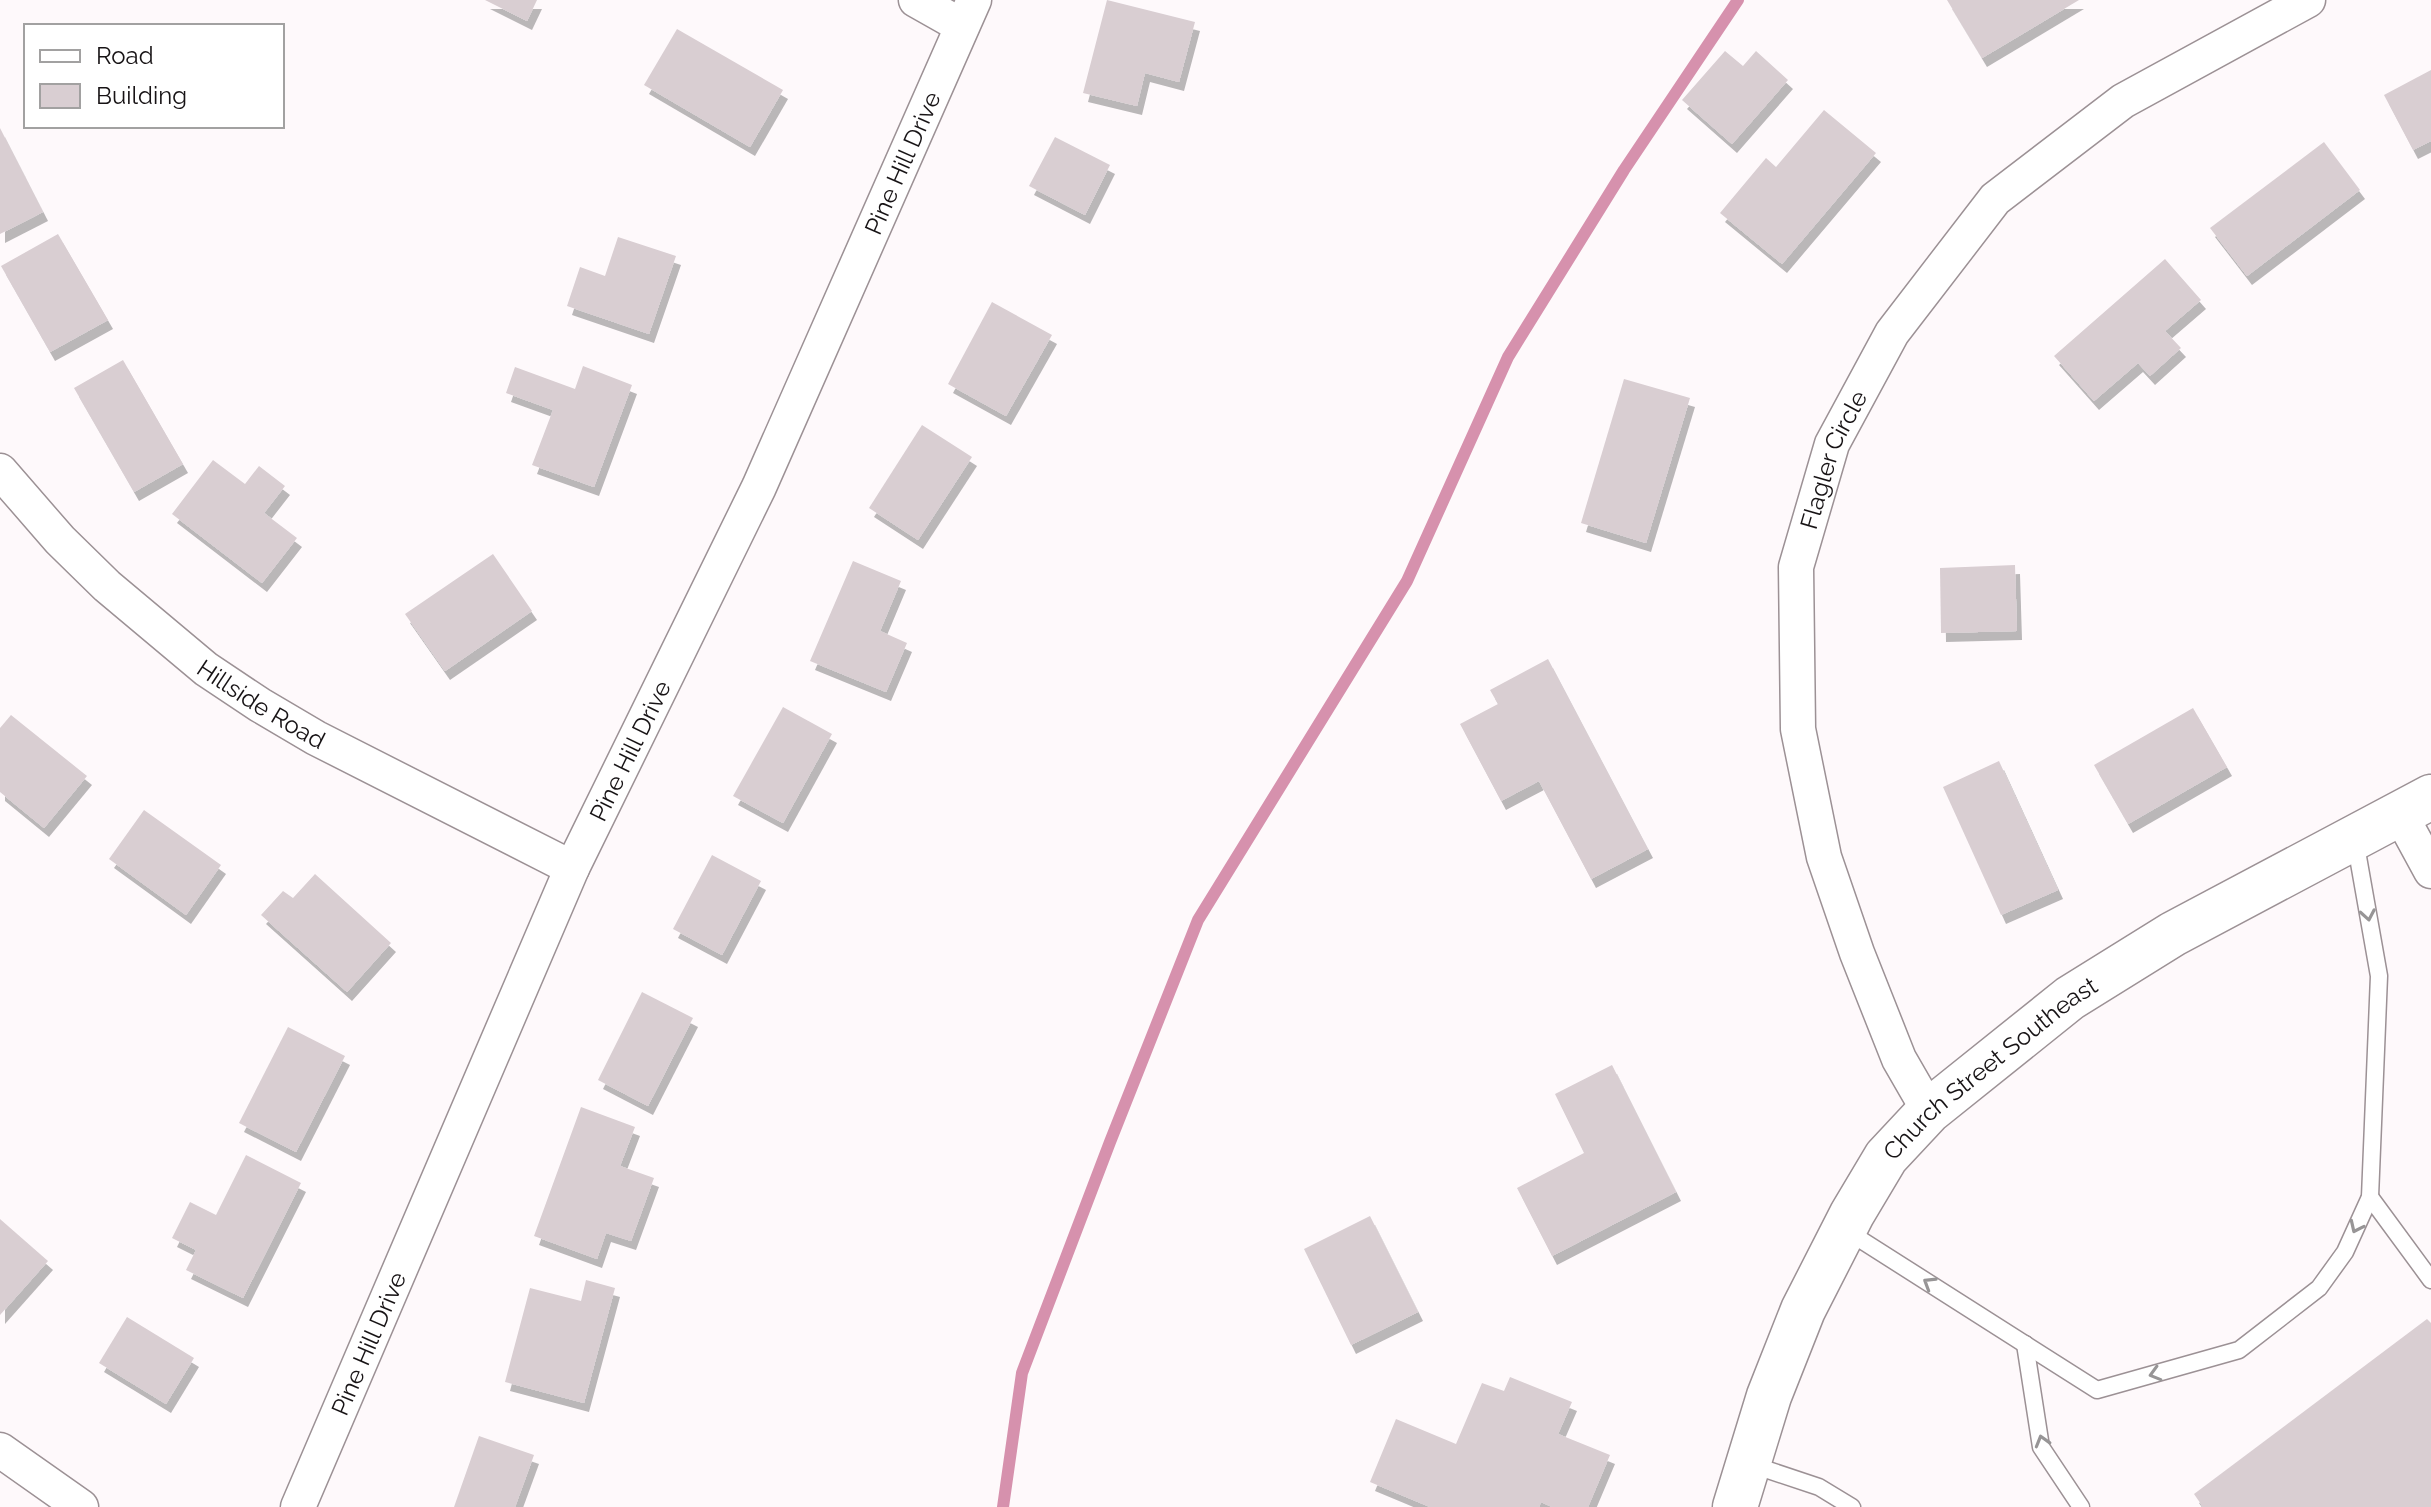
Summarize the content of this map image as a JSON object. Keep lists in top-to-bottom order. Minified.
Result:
{"streets":{"street":["Pine Hill Drive","Flagler Circle","Hillside Road","Church Street Southeast"]},"crossings":[["Pine Hill Drive","Hillside Road"],["Flagler Circle","Church Street Southeast"]],"legend":["Road","Building"]}
